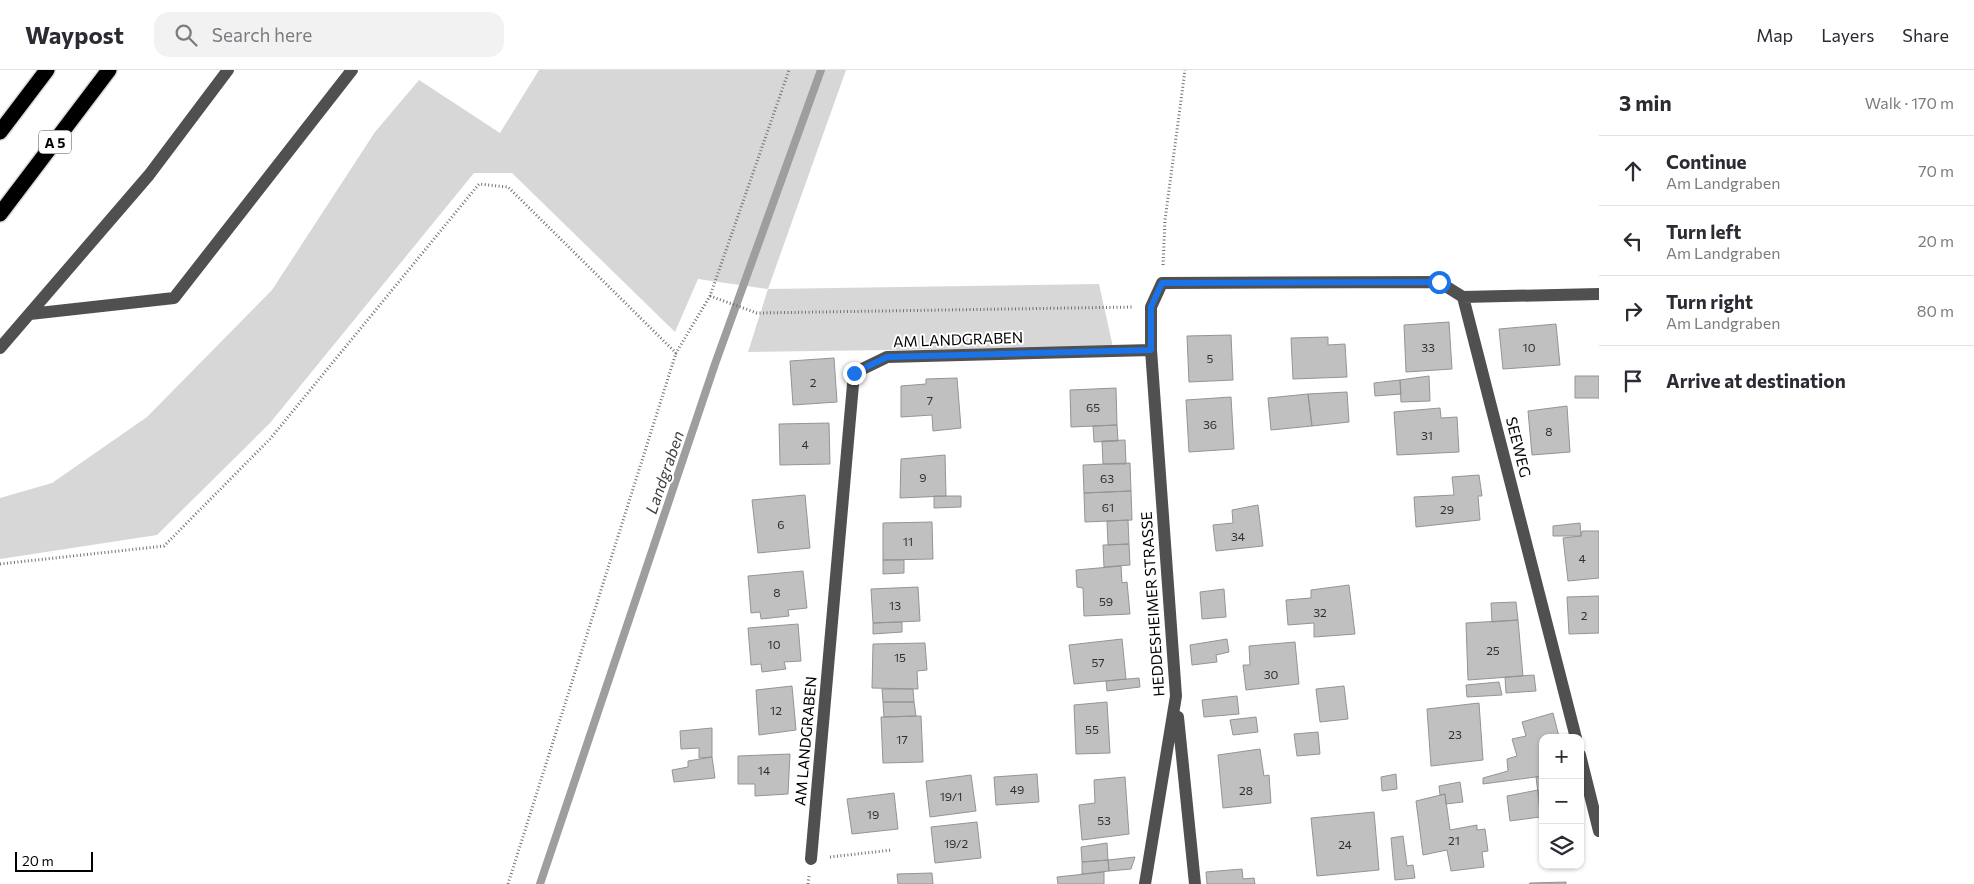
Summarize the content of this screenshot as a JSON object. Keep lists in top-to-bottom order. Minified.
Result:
{"streets":{"highway":["A 5"],"street":["AM LANDGRABEN","SEEWEG","HEDDESHEIMER STRASSE"]},"crossings":[["AM LANDGRABEN","HEDDESHEIMER STRASSE"]],"water":["Landgraben"],"house_numbers":["33","10","5","2","7","65","36","8","31","4","9","63","61","29","6","34","11","4","8","59","13","32","2","10","25","15","57","30","12","55","23","17","14","49","28","19/1","19","53","21","19/2","24"],"scale_bar":"20 m","page":{"header":"Waypost","search":"Search here","nav":["Map","Layers","Share"],"heading":["3 min","Walk · 170 m"],"list":[["Continue","Am Landgraben","70 m"],["Turn left","Am Landgraben","20 m"],["Turn right","Am Landgraben","80 m"],"Arrive at destination"],"map_buttons":["+","−"],"scale":"20 m"}}
